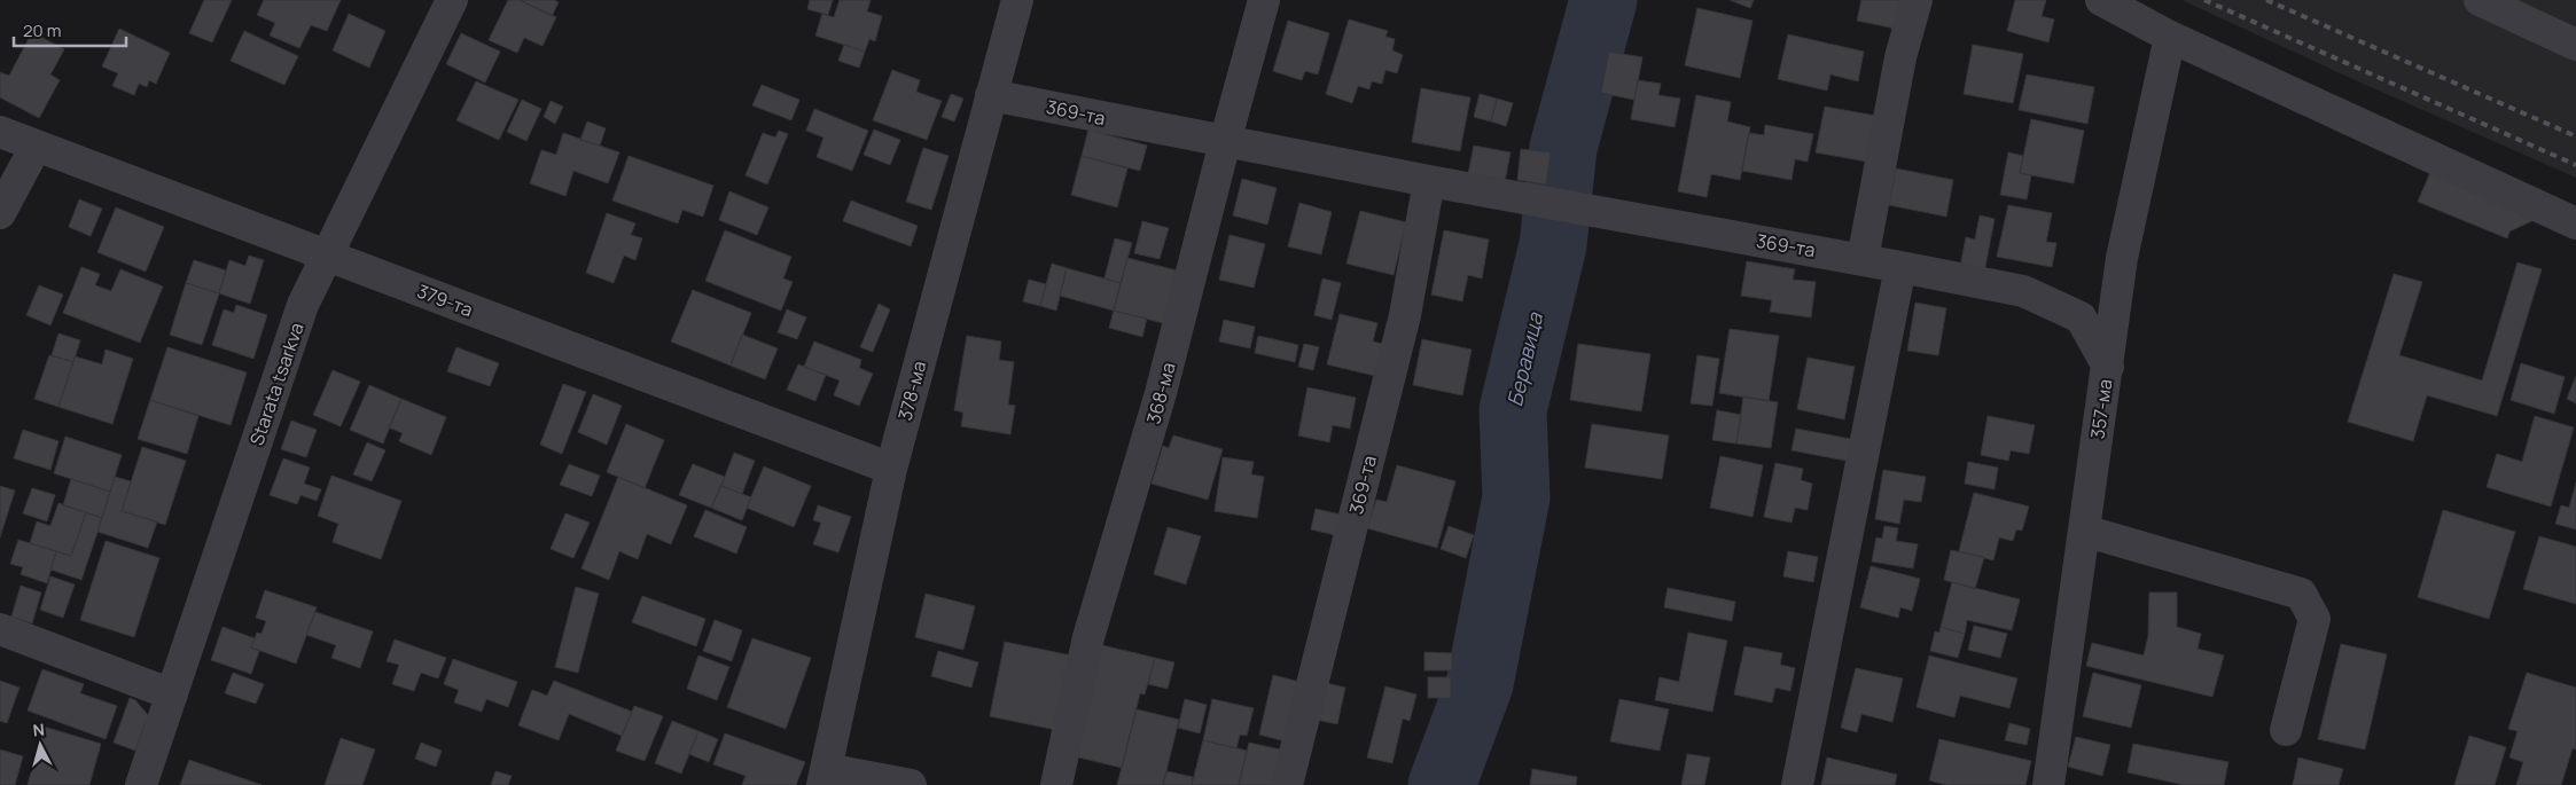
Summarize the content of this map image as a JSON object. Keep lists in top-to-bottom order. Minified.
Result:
{"streets":{"street":["369-та","379-та","Starata tsarkva","378-ма","368-ма","357-ма"]},"crossings":[["369-та","378-ма"],["369-та","368-ма"],["369-та","357-ма"],["379-та","Starata tsarkva"],["379-та","378-ма"]],"water":["Беравица"],"scale_bar":"20 m","north":"top"}
